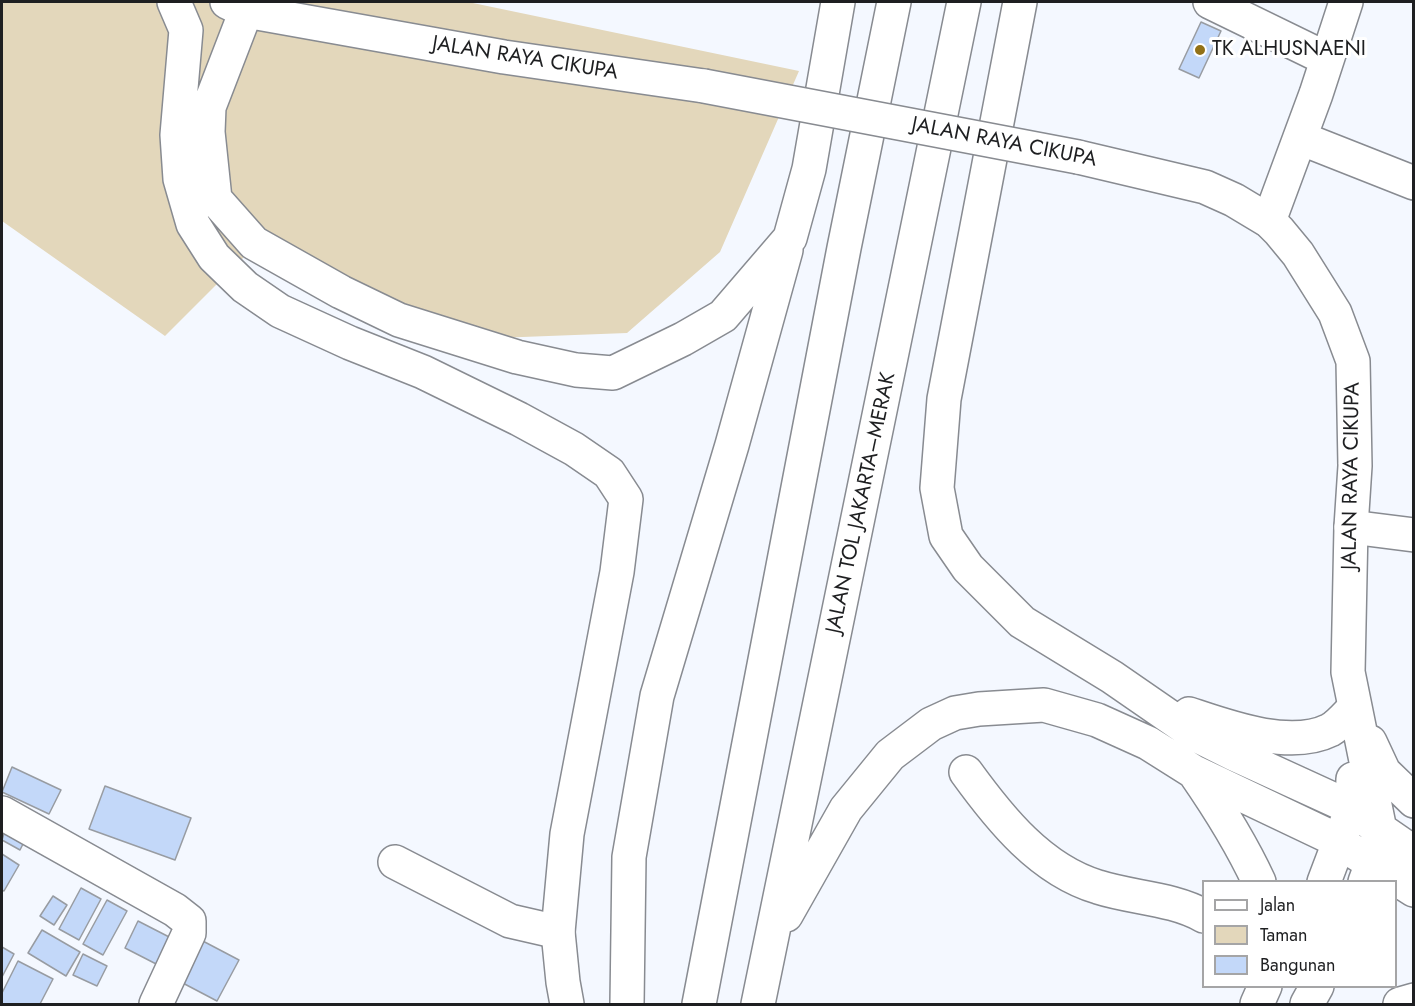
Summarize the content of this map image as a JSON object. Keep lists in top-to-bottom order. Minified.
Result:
{"streets":{"main road":["JALAN RAYA CIKUPA","JALAN TOL JAKARTA–MERAK"]},"places":["TK ALHUSNAENI"],"legend":["Jalan","Taman","Bangunan"]}
